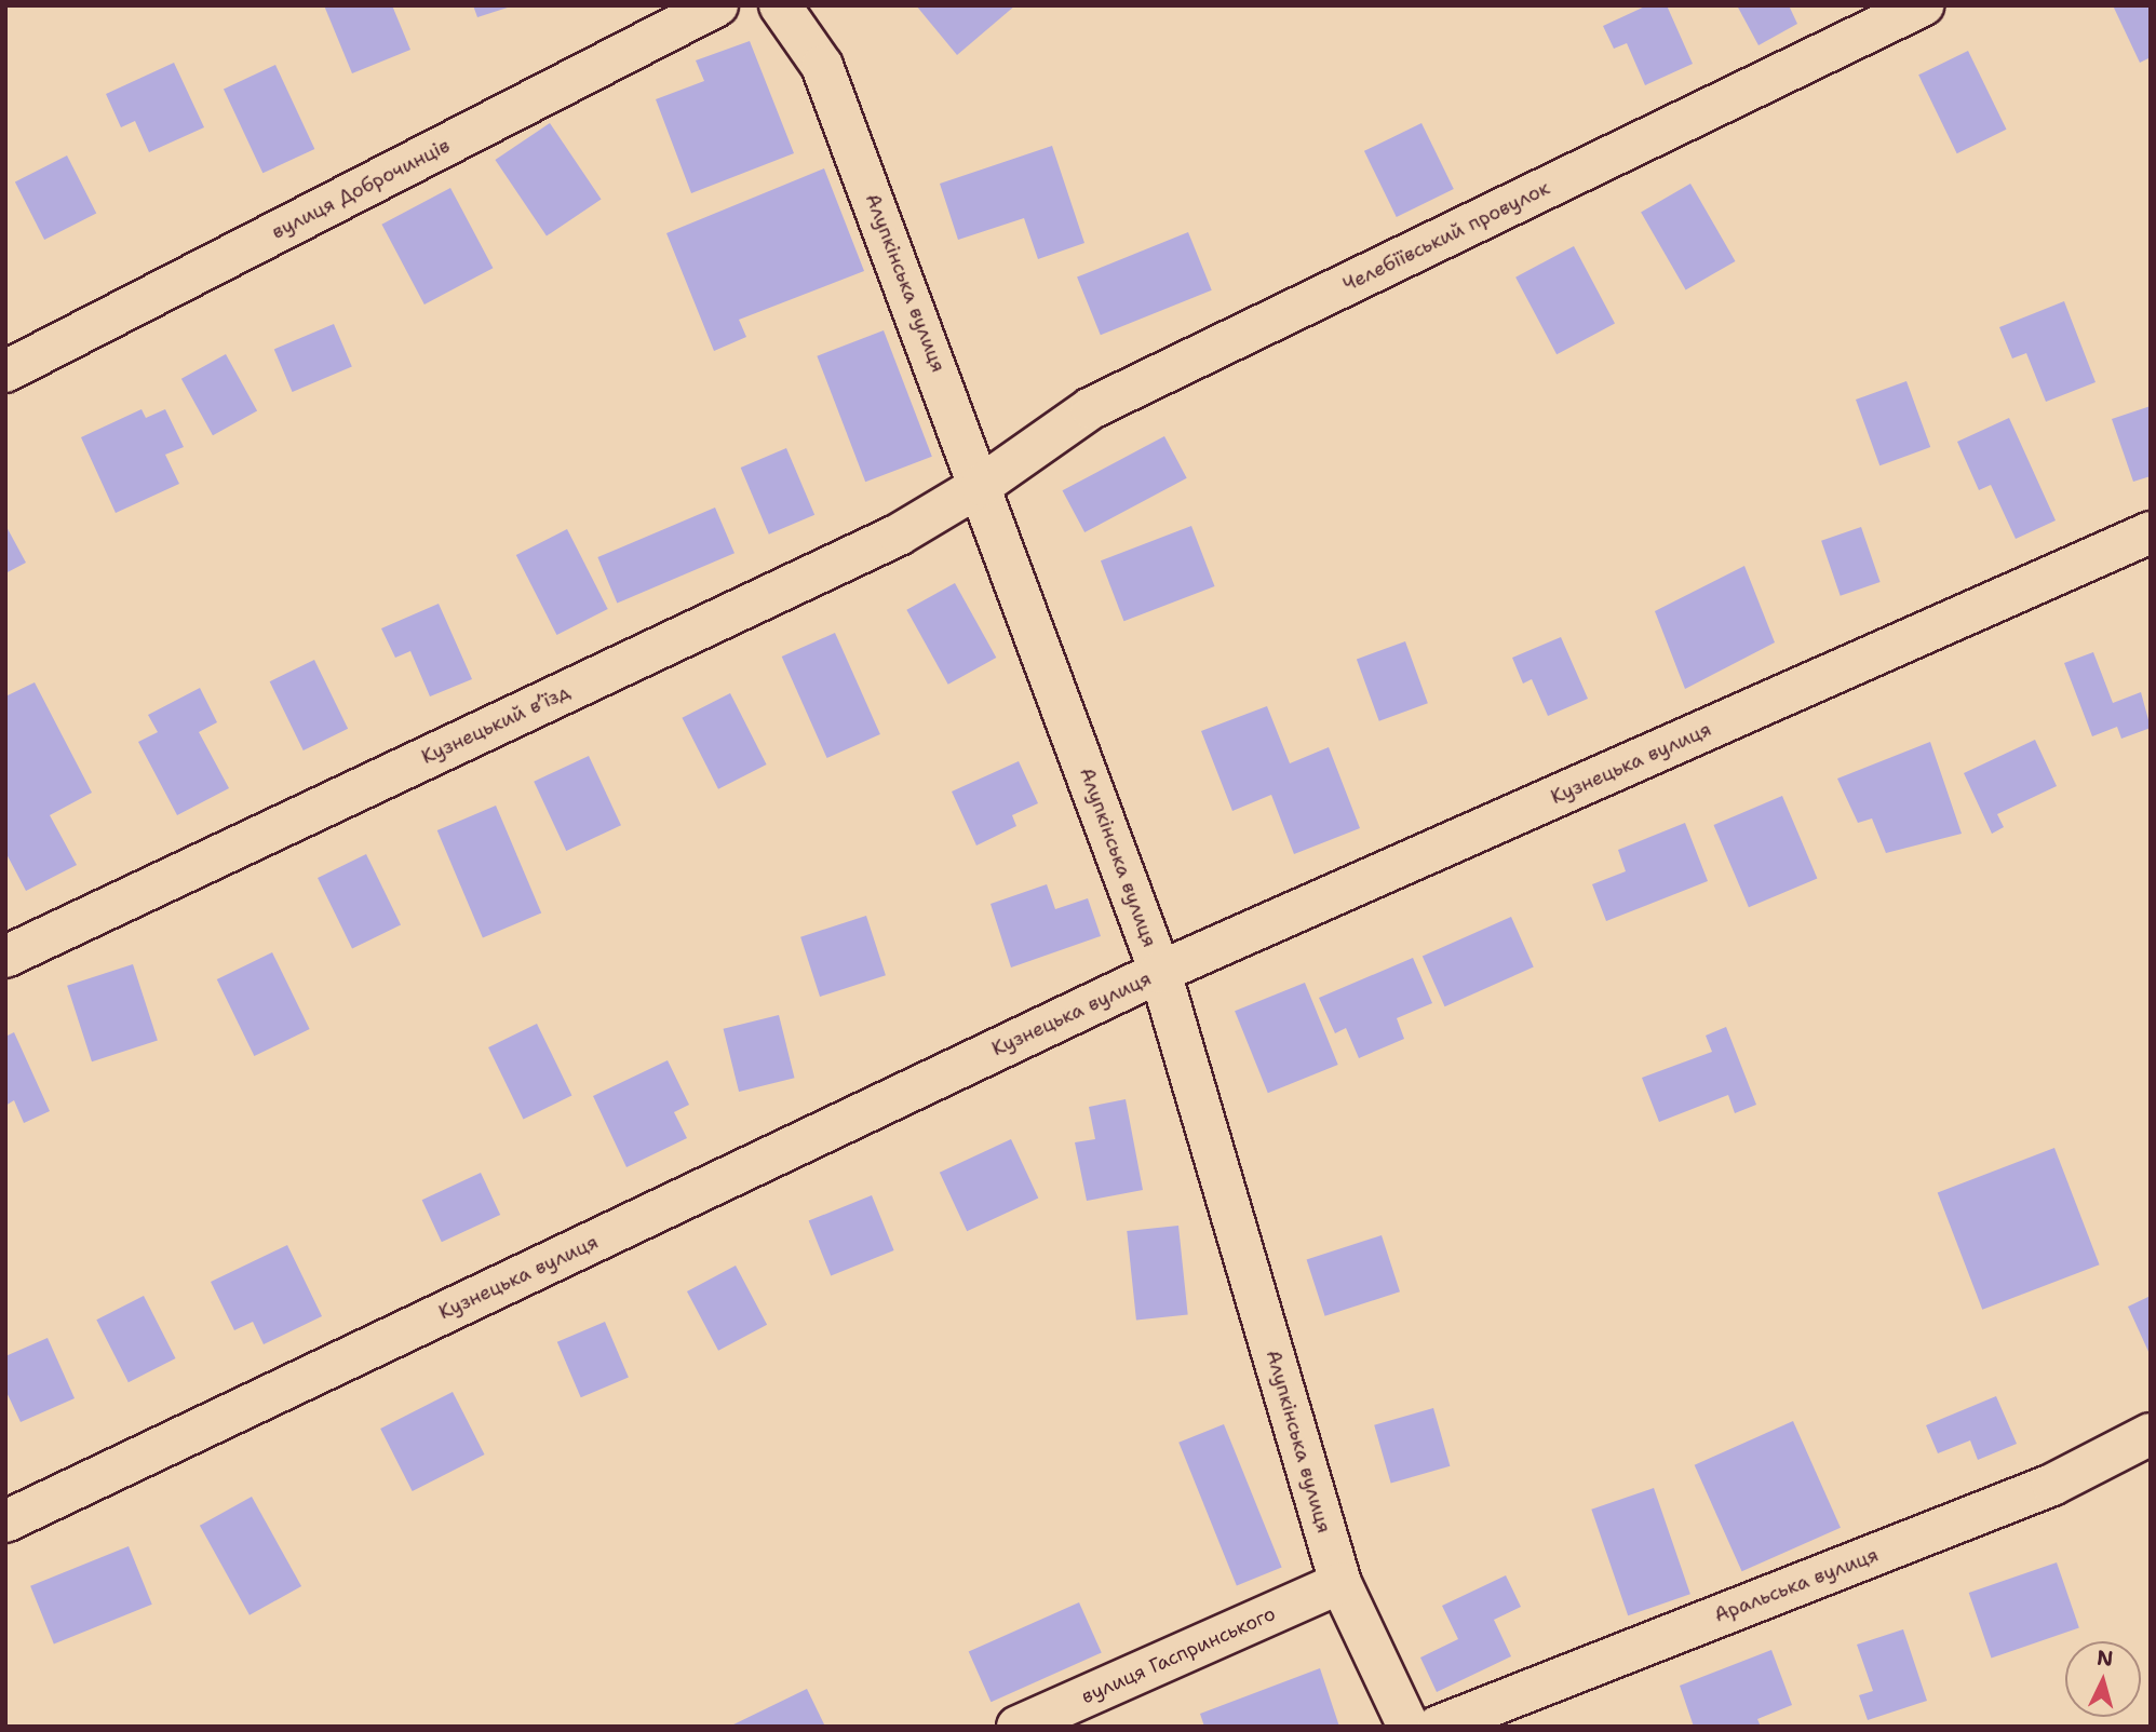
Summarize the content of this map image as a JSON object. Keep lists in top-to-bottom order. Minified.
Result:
{"streets":{"street":["вулиця Доброчинців","Челебіївський провулок","Алупкінська вулиця","Кузнецький в’їзд","Кузнецька вулиця","Аральська вулиця","вулиця Гаспринського"]},"crossings":[["Челебіївський провулок","Алупкінська вулиця"],["Челебіївський провулок","Кузнецький в’їзд"],["Алупкінська вулиця","Кузнецький в’їзд"],["Алупкінська вулиця","Кузнецька вулиця"],["Алупкінська вулиця","вулиця Гаспринського"]],"north":"top"}
